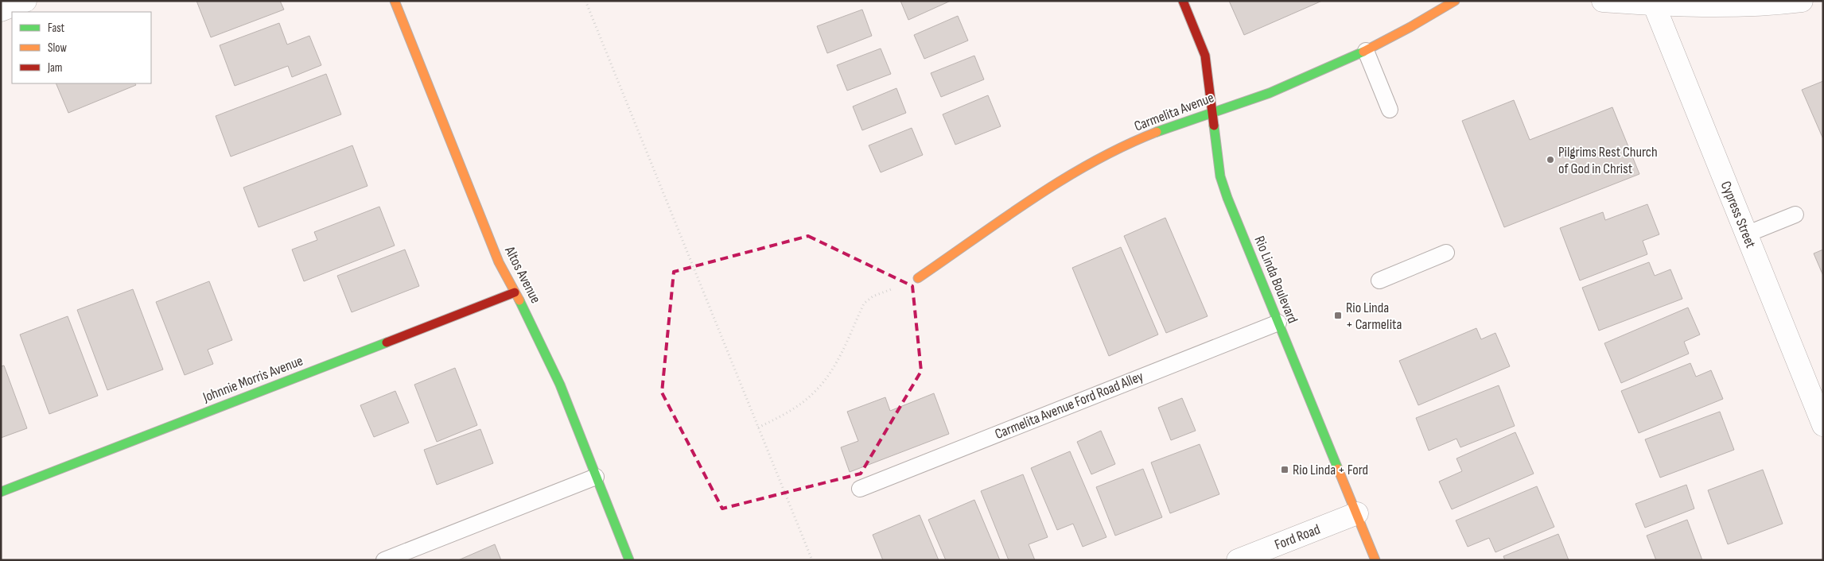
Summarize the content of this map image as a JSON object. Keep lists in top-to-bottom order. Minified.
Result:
{"streets":{"street":["Carmelita Avenue","Cypress Street","Altos Avenue","Rio Linda Boulevard","Johnnie Morris Avenue","Ford Road"],"lane":["Carmelita Avenue Ford Road Alley"]},"crossings":[["Carmelita Avenue","Rio Linda Boulevard"],["Altos Avenue","Johnnie Morris Avenue"],["Rio Linda Boulevard","Carmelita Avenue Ford Road Alley"],["Rio Linda Boulevard","Ford Road"]],"places":{"other":["Pilgrims Rest Church of God in Christ"],"transit":["Rio Linda + Carmelita","Rio Linda + Ford"]},"legend":["Fast","Slow","Jam"]}
